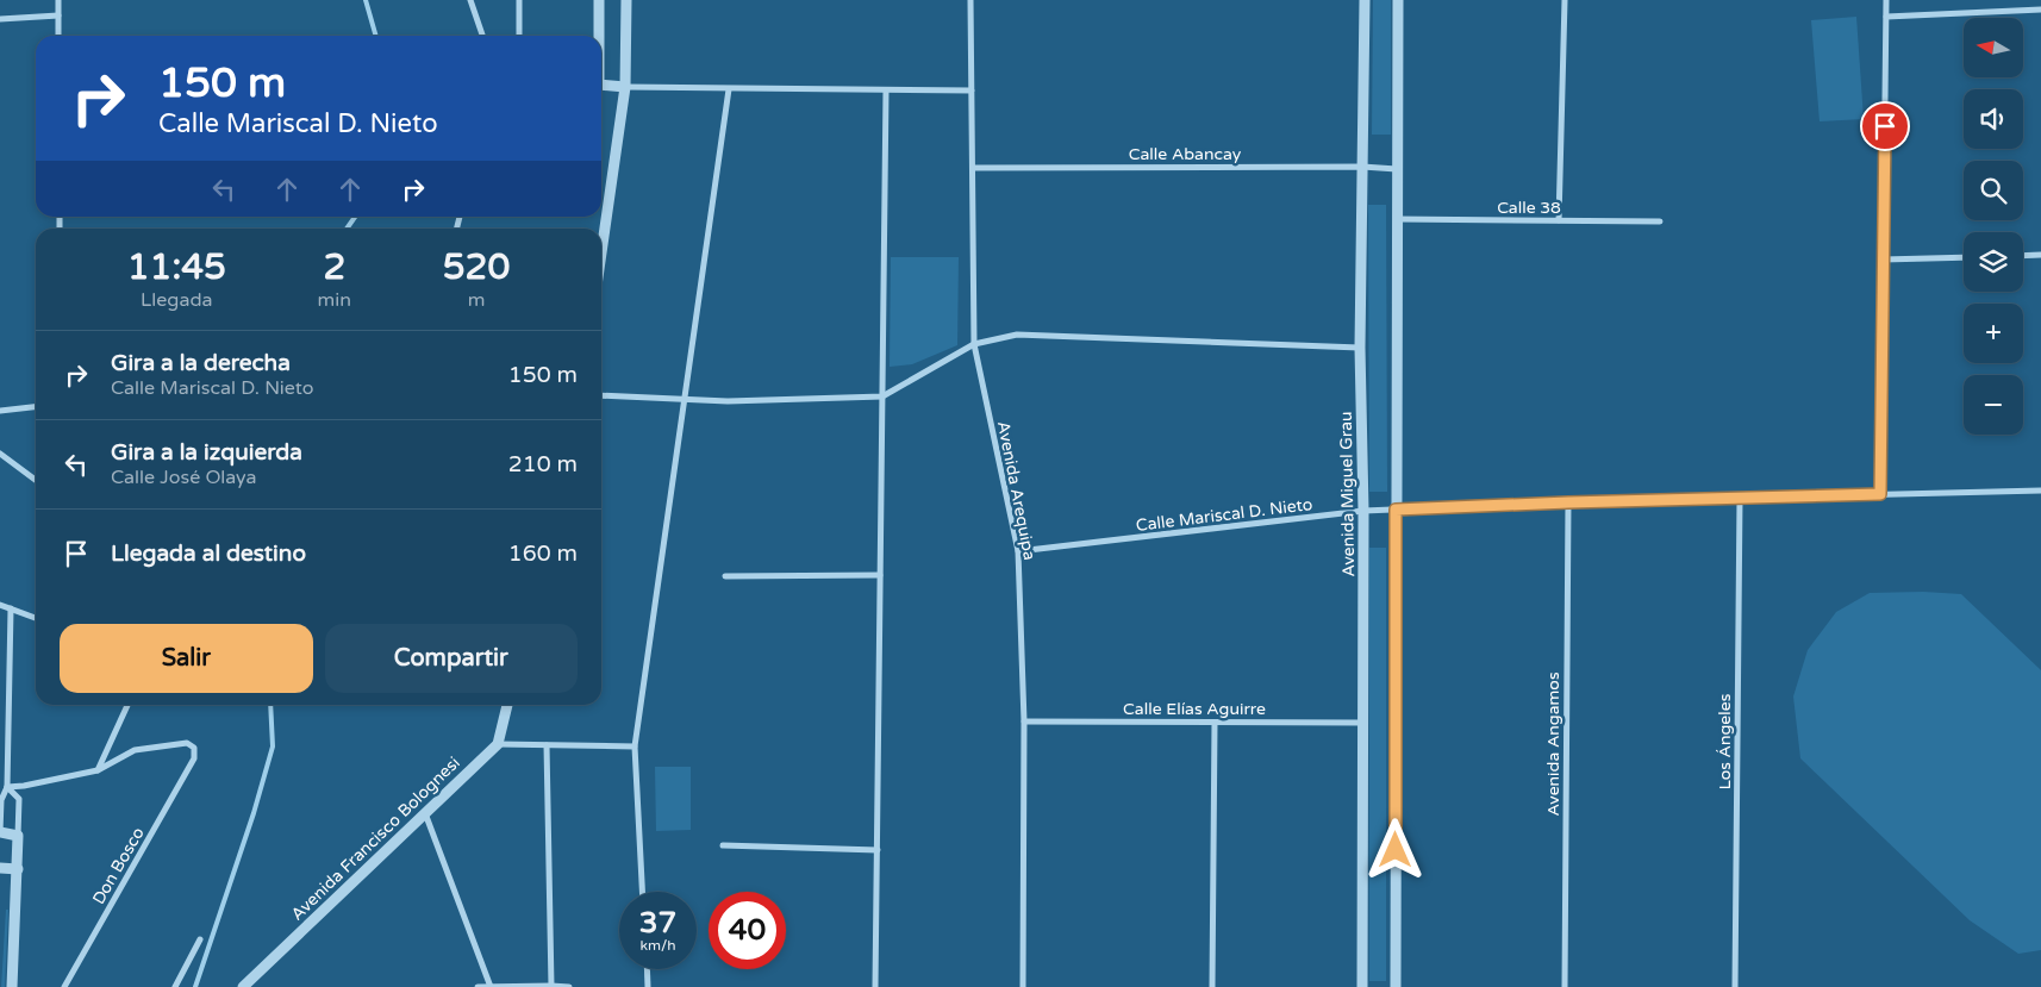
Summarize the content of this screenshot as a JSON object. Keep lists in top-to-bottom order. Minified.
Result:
{"streets":{"street":["Calle Abancay","Calle 38","Avenida Arequipa","Avenida Miguel Grau","Calle Mariscal D. Nieto","Calle Elías Aguirre","Los Ángeles","Avenida Angamos","Avenida Francisco Bolognesi","Don Bosco"]},"crossings":[["Calle Abancay","Avenida Arequipa"],["Calle Abancay","Avenida Miguel Grau"],["Avenida Arequipa","Calle Mariscal D. Nieto"],["Avenida Arequipa","Calle Elías Aguirre"],["Avenida Miguel Grau","Calle Mariscal D. Nieto"],["Avenida Miguel Grau","Calle Elías Aguirre"],["Calle Mariscal D. Nieto","Los Ángeles"],["Calle Mariscal D. Nieto","Avenida Angamos"]],"north":"left","page":{"map_buttons":["+","−"],"turn":["150 m","Calle Mariscal D. Nieto"],"eta":["11:45","Llegada","2","min","520","m"],"list":[{"name":"Gira a la derecha","note":"Calle Mariscal D. Nieto","value":"150 m"},{"name":"Gira a la izquierda","note":"Calle José Olaya","value":"210 m"},{"name":"Llegada al destino","value":"160 m"}],"buttons":["Salir","Compartir"],"speed":"37 km/h","limit":"40"}}
